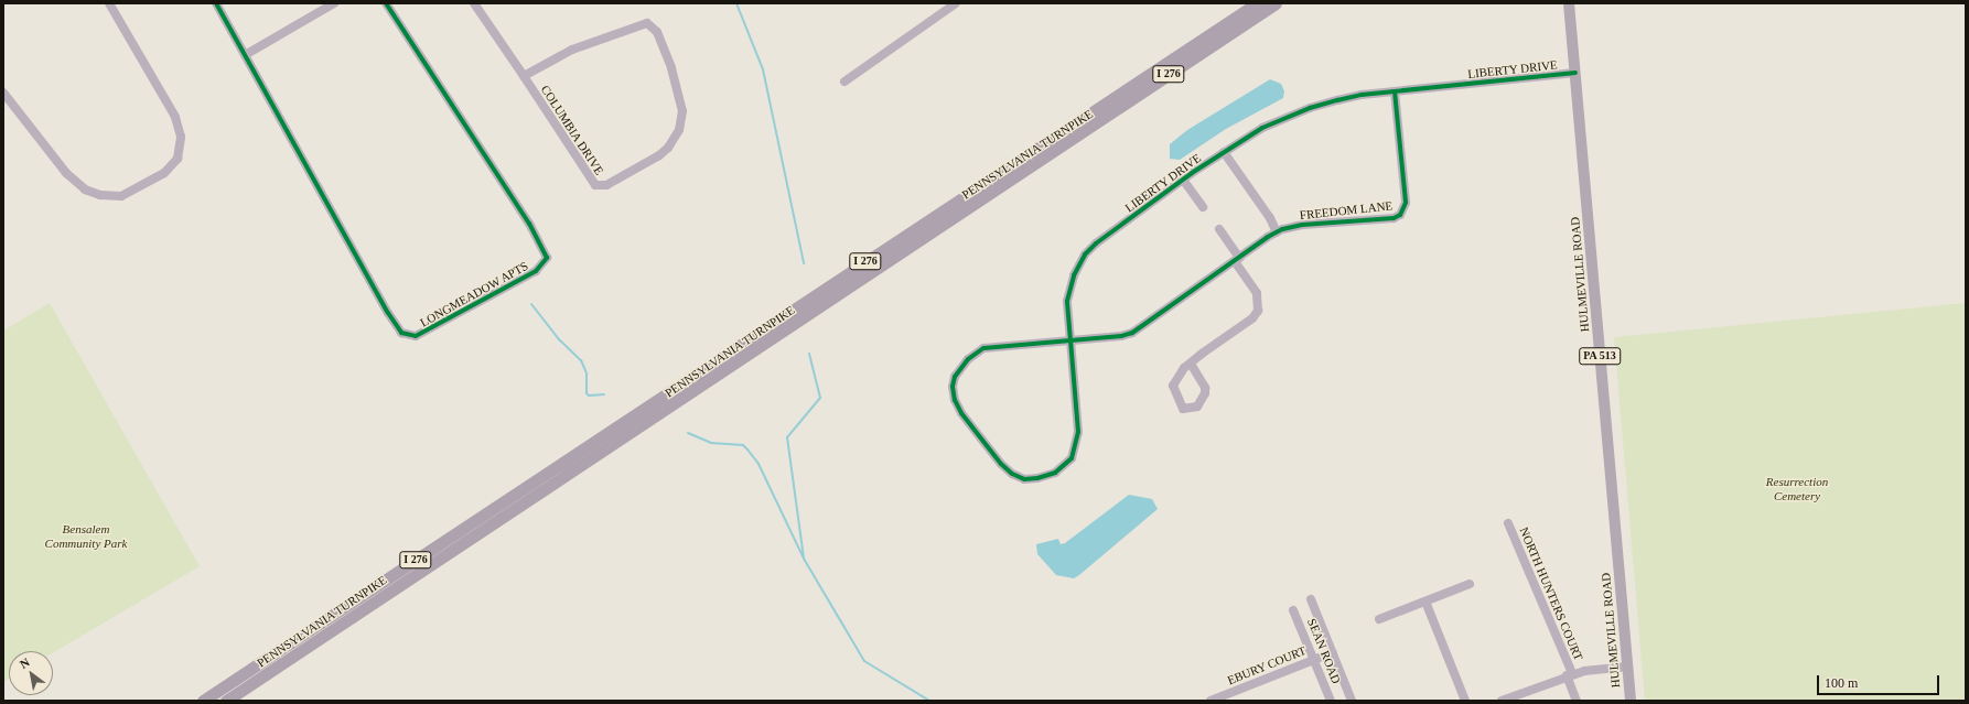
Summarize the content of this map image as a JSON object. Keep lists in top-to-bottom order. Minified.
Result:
{"streets":{"highway":["I 276","PENNSYLVANIA TURNPIKE"],"main road":["HULMEVILLE ROAD","PA 513"],"street":["LIBERTY DRIVE","COLUMBIA DRIVE","FREEDOM LANE","LONGMEADOW APTS","NORTH HUNTERS COURT","SEAN ROAD","EBURY COURT"]},"crossings":[["LIBERTY DRIVE","FREEDOM LANE"],["LIBERTY DRIVE","HULMEVILLE ROAD"],["SEAN ROAD","EBURY COURT"]],"parks":["Resurrection Cemetery","Bensalem Community Park"],"scale_bar":"100 m","north":"top left"}
